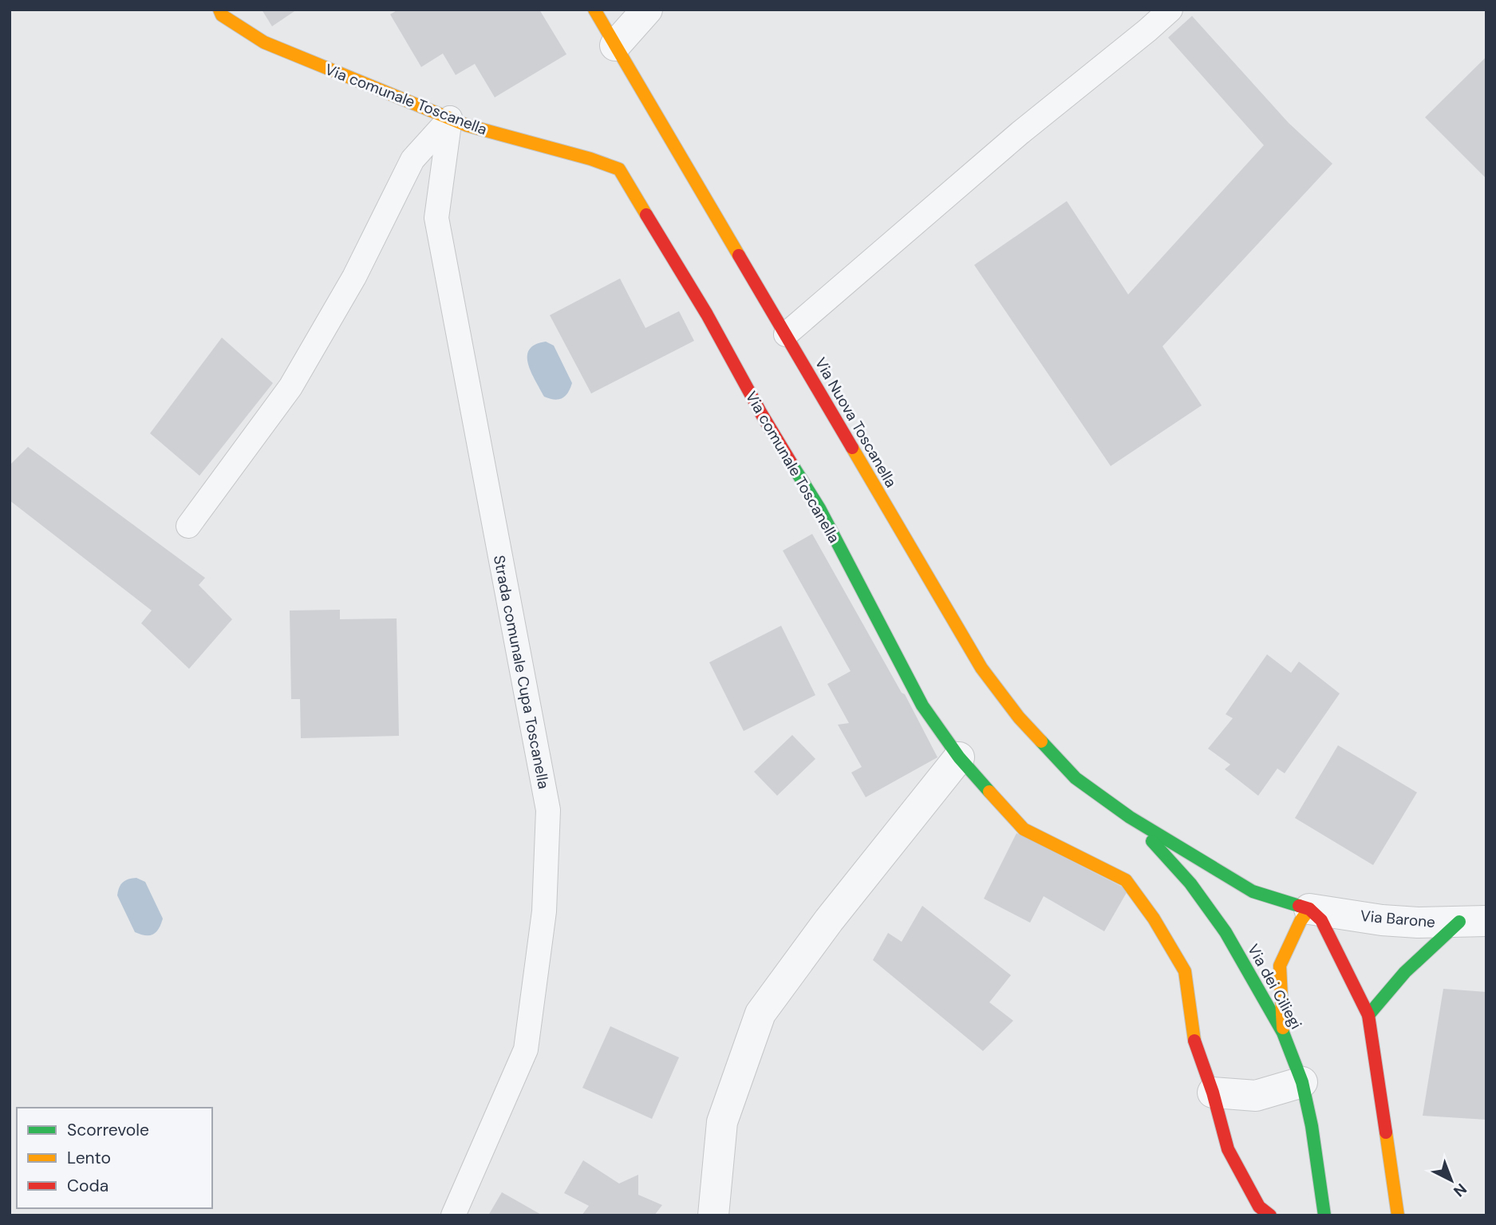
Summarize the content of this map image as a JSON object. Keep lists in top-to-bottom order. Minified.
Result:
{"streets":{"main road":["Via comunale Toscanella","Via Nuova Toscanella","Via dei Ciliegi"],"street":["Via Barone"],"lane":["Strada comunale Cupa Toscanella"]},"crossings":[["Via comunale Toscanella","Strada comunale Cupa Toscanella"],["Via Nuova Toscanella","Via Barone"],["Via Nuova Toscanella","Via dei Ciliegi"]],"legend":["Scorrevole","Lento","Coda"],"north":"bottom right"}
